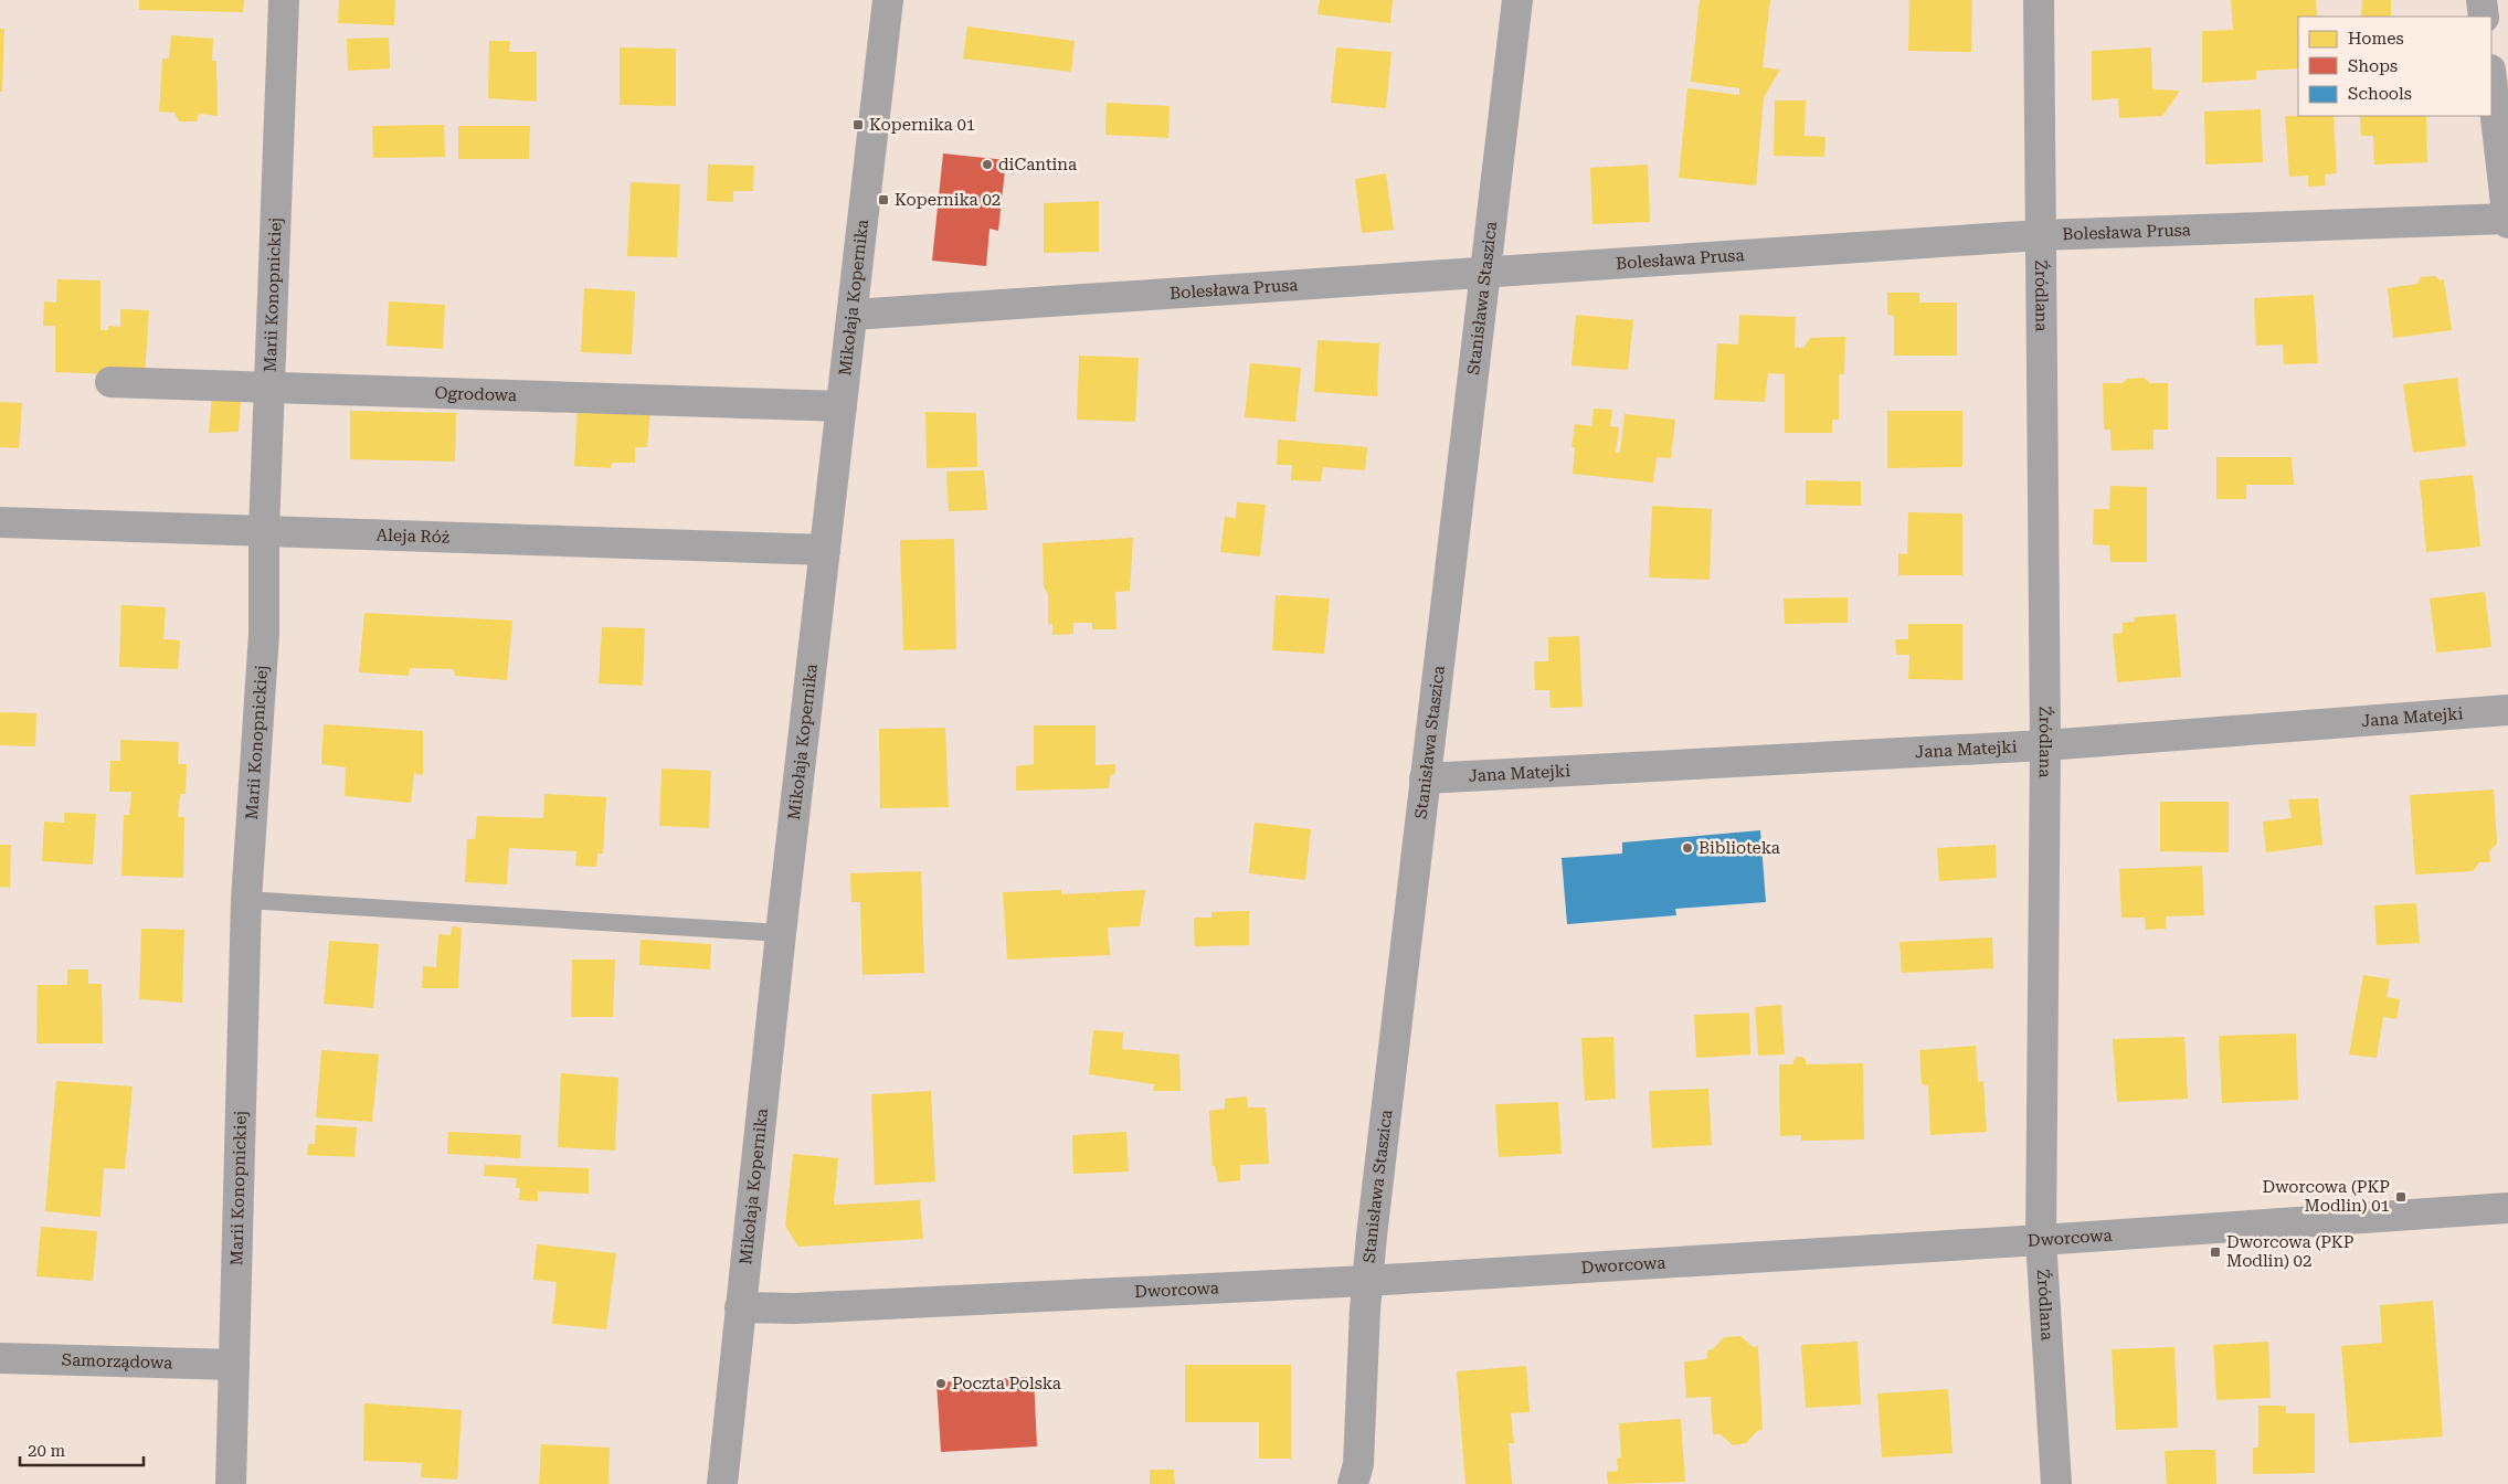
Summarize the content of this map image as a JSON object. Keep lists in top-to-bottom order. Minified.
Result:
{"streets":{"street":["Bolesława Prusa","Marii Konopnickiej","Źródlana","Mikołaja Kopernika","Stanisława Staszica","Ogrodowa","Aleja Róż","Jana Matejki","Dworcowa","Samorządowa"]},"crossings":[["Bolesława Prusa","Źródlana"],["Bolesława Prusa","Mikołaja Kopernika"],["Bolesława Prusa","Stanisława Staszica"],["Marii Konopnickiej","Ogrodowa"],["Marii Konopnickiej","Aleja Róż"],["Marii Konopnickiej","Samorządowa"],["Źródlana","Jana Matejki"],["Źródlana","Dworcowa"],["Mikołaja Kopernika","Ogrodowa"],["Mikołaja Kopernika","Aleja Róż"],["Mikołaja Kopernika","Dworcowa"],["Stanisława Staszica","Jana Matejki"],["Stanisława Staszica","Dworcowa"]],"places":{"transit":["Kopernika 01","Kopernika 02","Dworcowa (PKP Modlin) 01","Dworcowa (PKP Modlin) 02"],"other":["diCantina","Biblioteka","Poczta Polska"]},"legend":["Homes","Shops","Schools"],"scale_bar":"20 m"}
